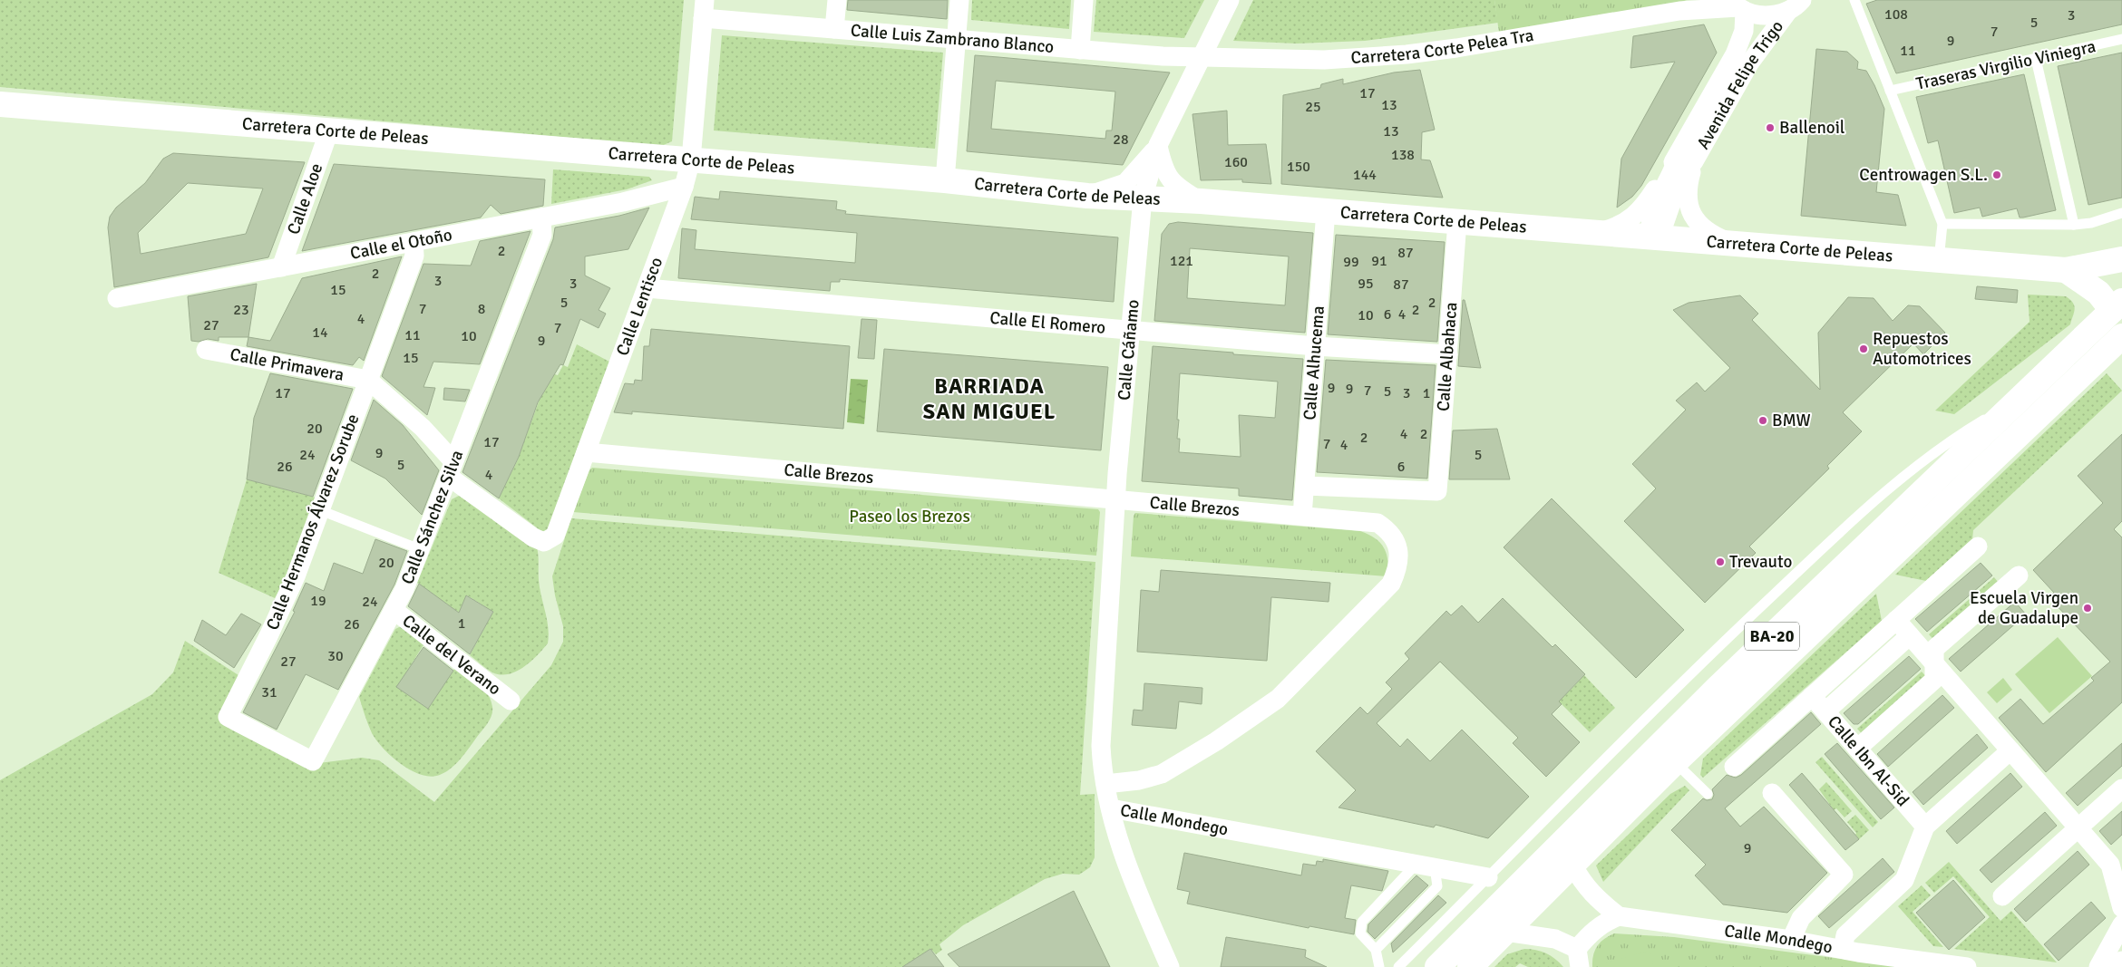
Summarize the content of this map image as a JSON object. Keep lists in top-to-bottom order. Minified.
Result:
{"streets":{"main road":["Carretera Corte de Peleas","BA-20"],"street":["Calle Luis Zambrano Blanco","Carretera Corte Pelea Tra","Avenida Felipe Trigo","Calle Aloe","Calle el Otoño","Calle Lentisco","Calle El Romero","Calle Cáñamo","Calle Albahaca","Calle Alhucema","Calle Primavera","Calle Brezos","Calle Sánchez Silva","Calle Hermanos Álvarez Sorube","Calle del Verano","Calle Ibn Al-Sid","Calle Mondego"],"lane":["Traseras Virgilio Viniegra"]},"crossings":[["Calle Luis Zambrano Blanco","Carretera Corte Pelea Tra"],["Calle Luis Zambrano Blanco","Calle Lentisco"],["Carretera Corte Pelea Tra","Avenida Felipe Trigo"],["Avenida Felipe Trigo","Carretera Corte de Peleas"],["Carretera Corte de Peleas","Calle Aloe"],["Carretera Corte de Peleas","Calle Lentisco"],["Carretera Corte de Peleas","Calle Cáñamo"],["Carretera Corte de Peleas","Calle Albahaca"],["Carretera Corte de Peleas","Calle Alhucema"],["Carretera Corte de Peleas","BA-20"],["Calle Aloe","Calle el Otoño"],["Calle el Otoño","Calle Lentisco"],["Calle el Otoño","Calle Sánchez Silva"],["Calle el Otoño","Calle Hermanos Álvarez Sorube"],["Calle Lentisco","Calle El Romero"],["Calle Lentisco","Calle Brezos"],["Calle Lentisco","Calle Sánchez Silva"],["Calle El Romero","Calle Cáñamo"],["Calle El Romero","Calle Albahaca"],["Calle El Romero","Calle Alhucema"],["Calle Cáñamo","Calle Brezos"],["Calle Cáñamo","Calle Mondego"],["Calle Albahaca","Calle Alhucema"],["Calle Alhucema","Calle Brezos"],["Calle Primavera","Calle Hermanos Álvarez Sorube"],["Calle Brezos","Calle Mondego"],["Calle Sánchez Silva","Calle Hermanos Álvarez Sorube"],["Calle Sánchez Silva","Calle del Verano"]],"districts":["BARRIADA SAN MIGUEL"],"parks":["Paseo los Brezos"],"places":["Ballenoil","Centrowagen S.L.","Repuestos Automotrices","BMW","Trevauto","Escuela Virgen de Guadalupe"],"house_numbers":["108","3","5","7","9","11","17","13","25","13","28","138","160","150","144","2","87","121","91","99","2","3","3","95","87","15","5","2","7","8","23","2","6","4","10","4","27","7","14","11","10","9","15","9","9","7","5","17","3","1","20","4","2","2","17","7","4","9","24","5","5","26","6","4","20","19","24","1","26","30","27","31","9"]}
